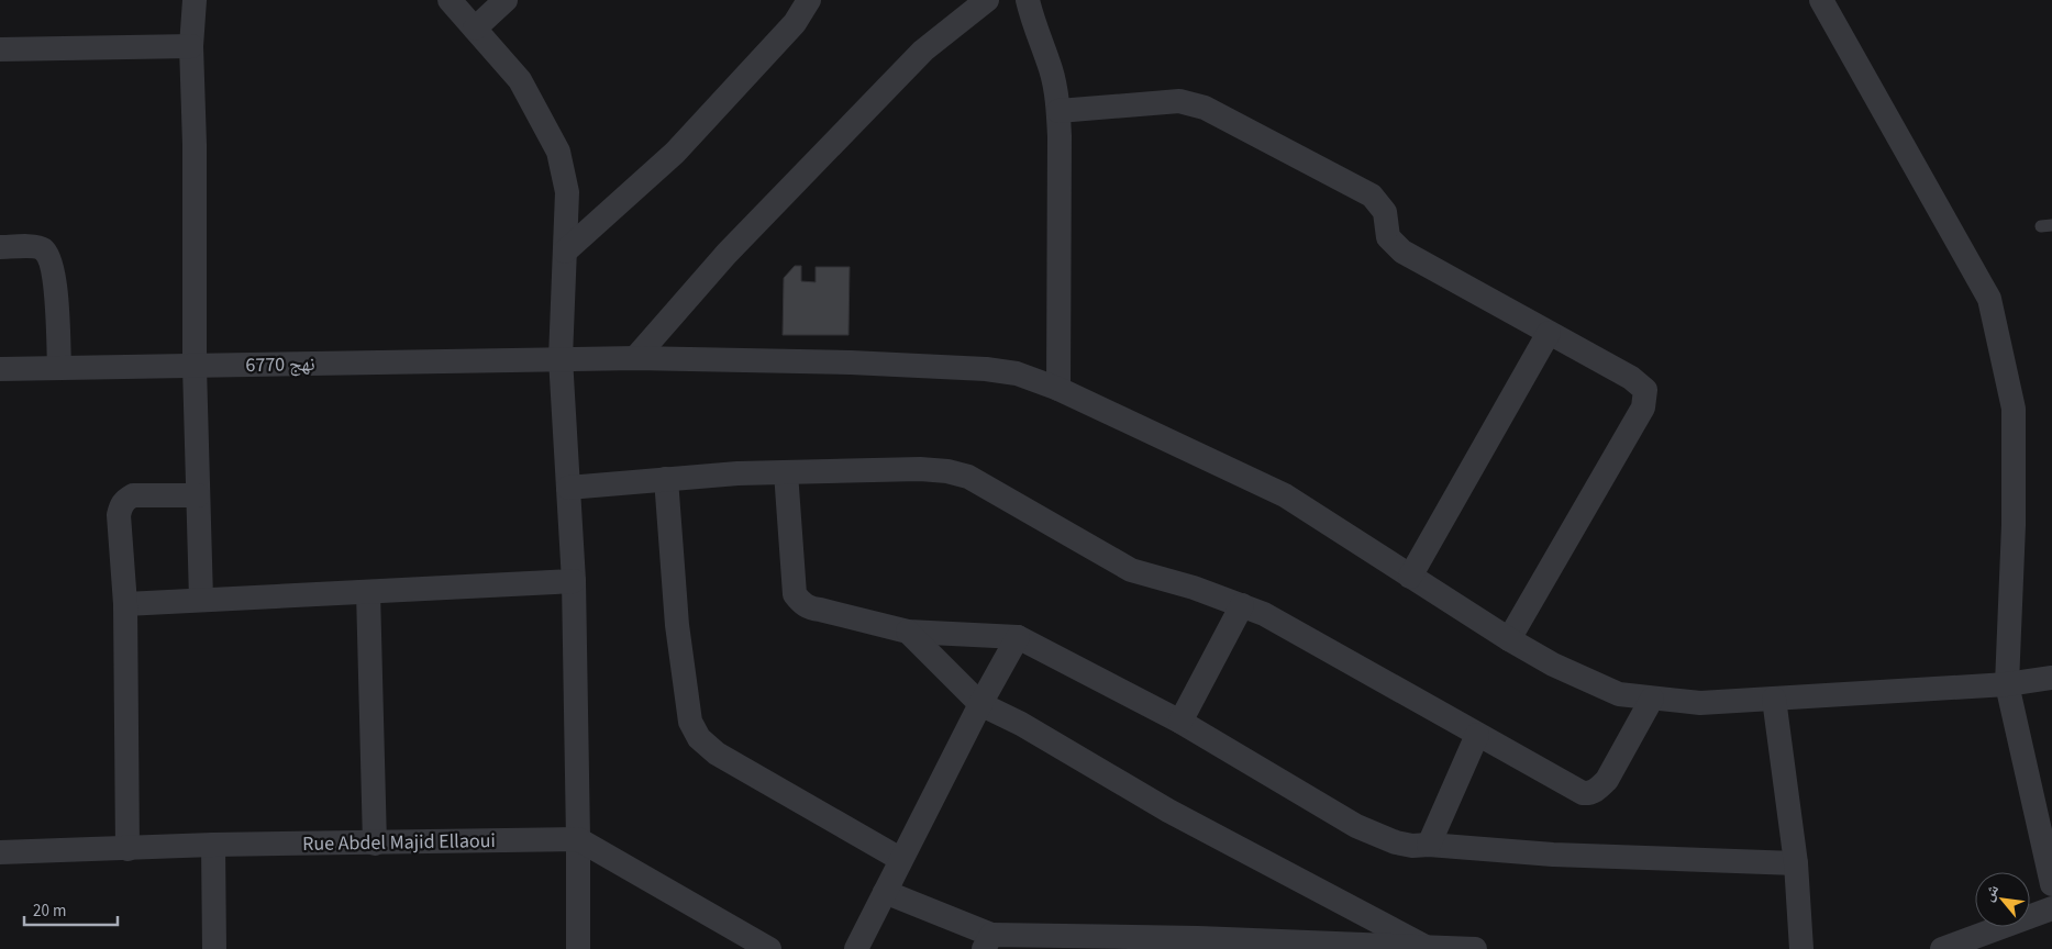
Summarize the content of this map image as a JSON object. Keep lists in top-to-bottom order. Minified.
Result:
{"streets":{"street":["نهج 6770","Rue Abdel Majid Ellaoui"]},"scale_bar":"20 m","north":"top left"}
